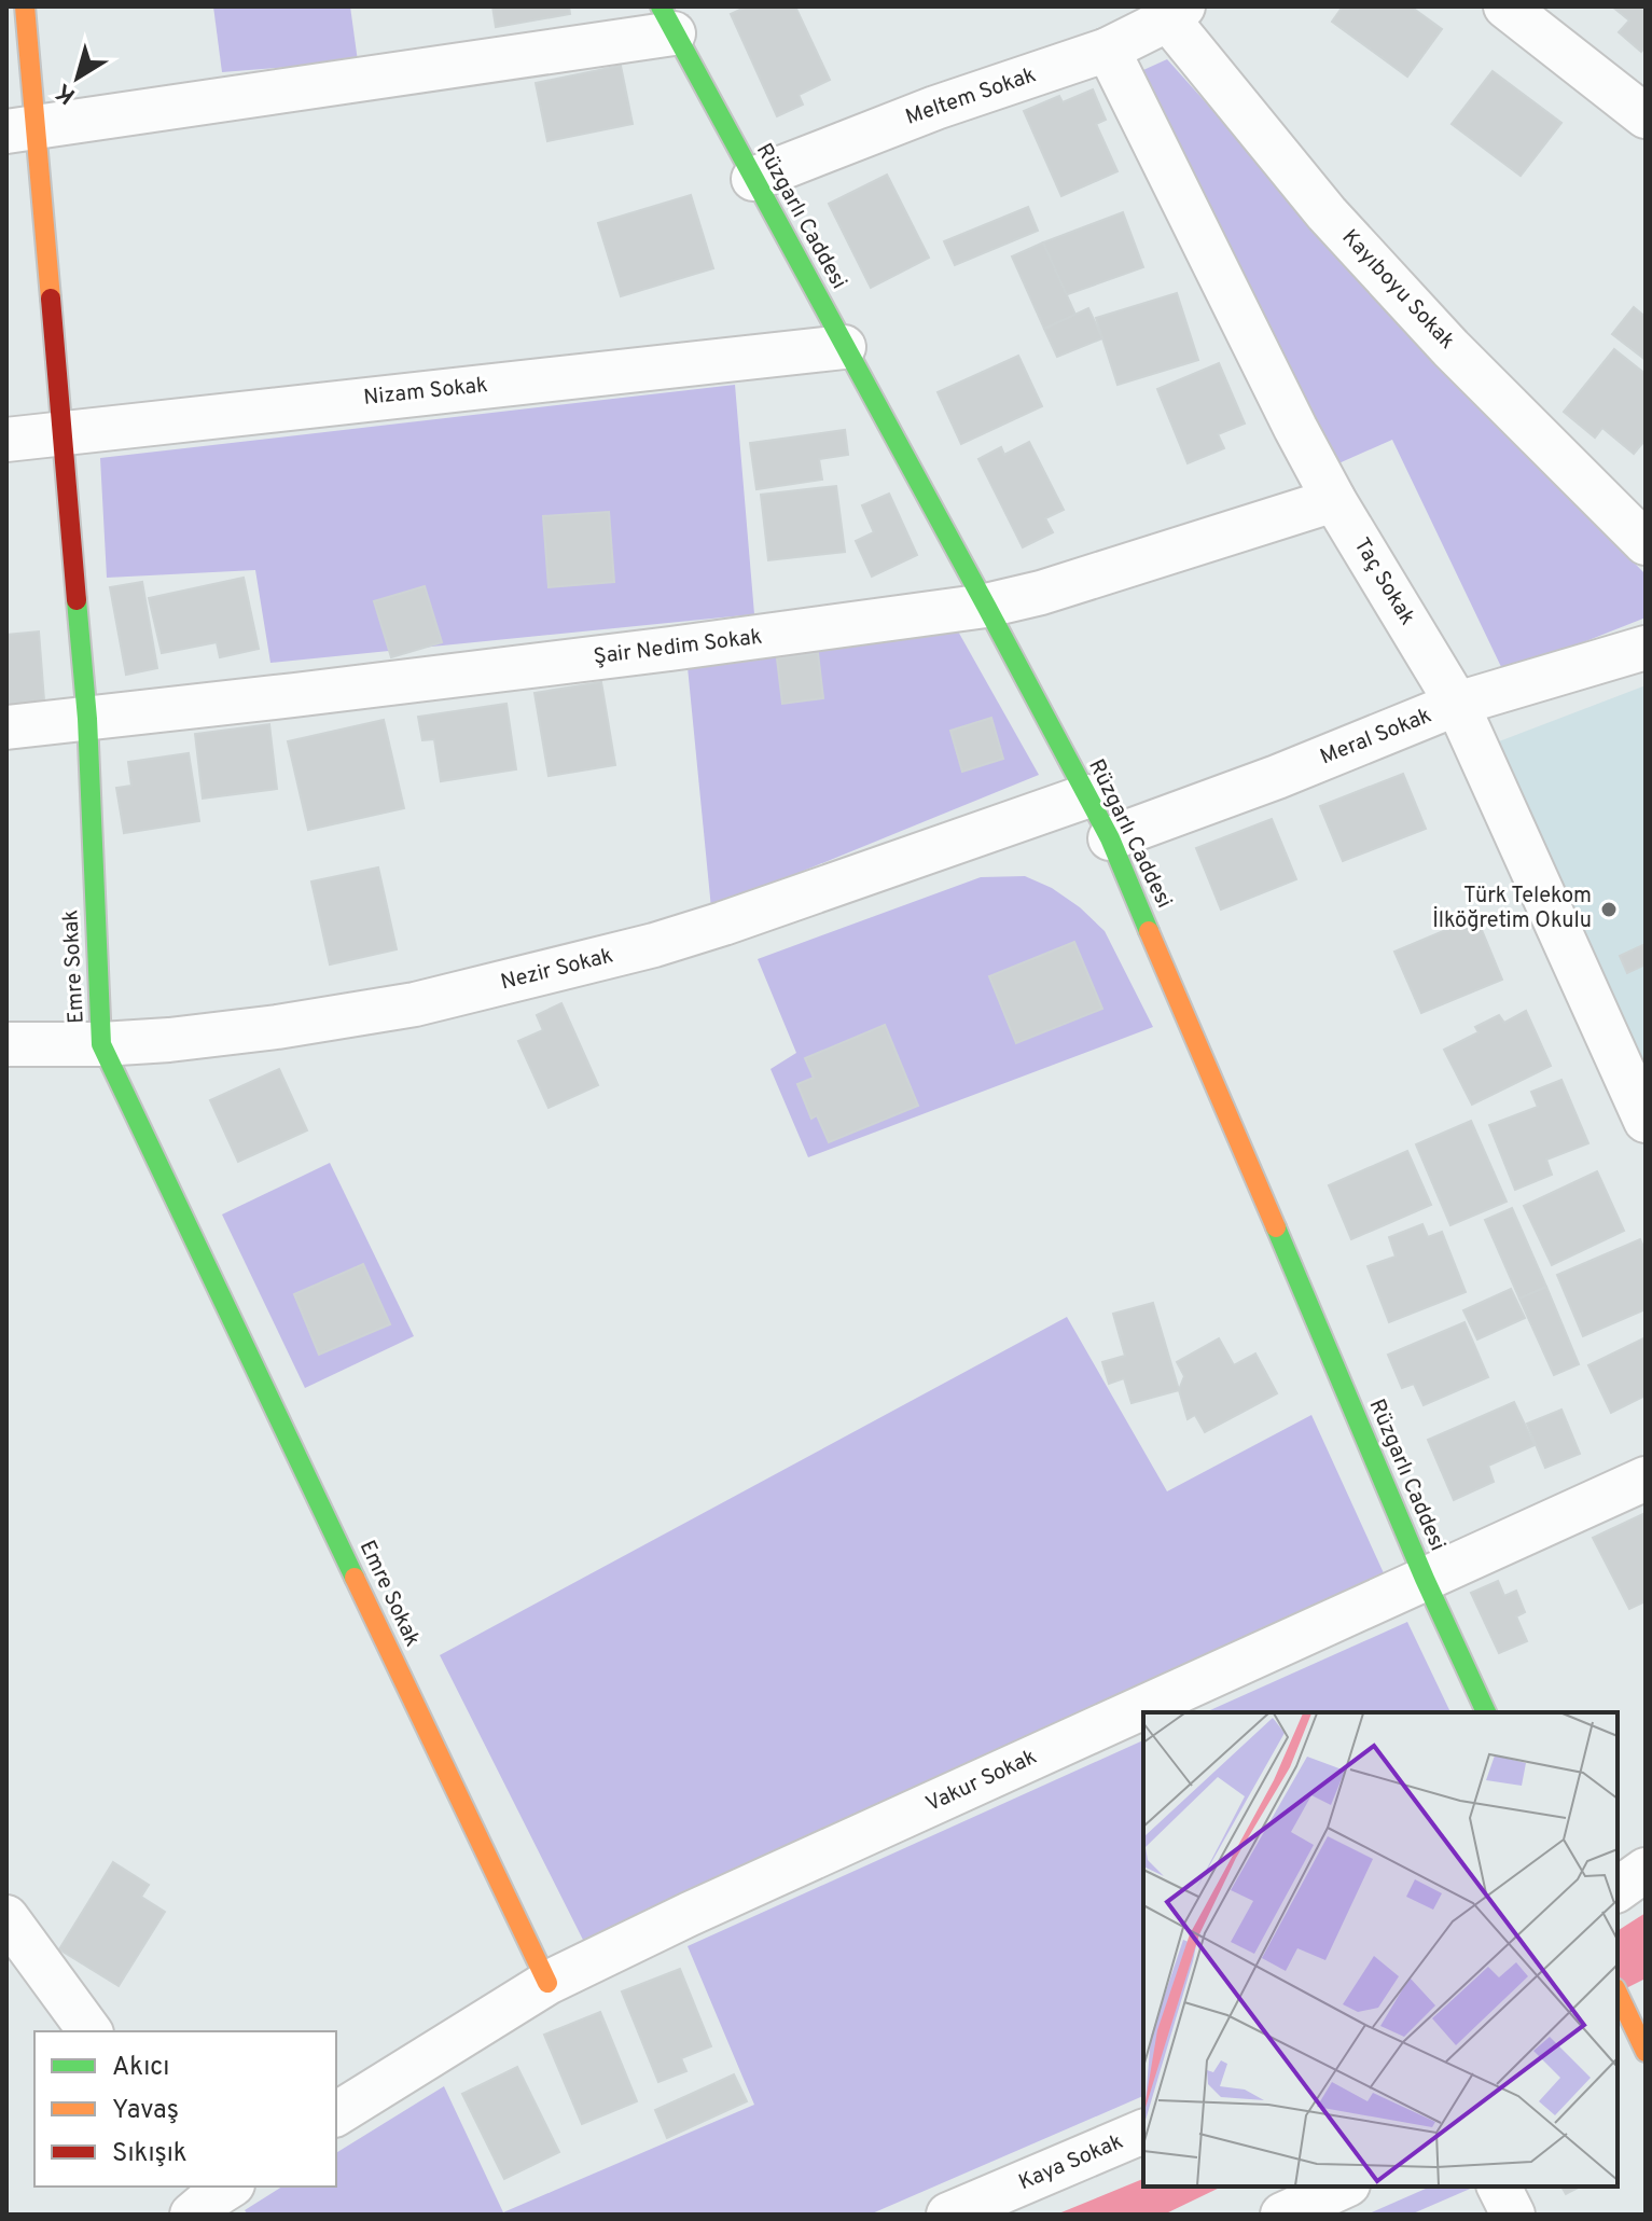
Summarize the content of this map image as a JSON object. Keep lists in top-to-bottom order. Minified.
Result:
{"streets":{"street":["Meltem Sokak","Rüzgarlı Caddesi","Kayıboyu Sokak","Nizam Sokak","Taç Sokak","Şair Nedim Sokak","Meral Sokak","Emre Sokak","Nezir Sokak","Vakur Sokak","Kaya Sokak"]},"crossings":[["Meltem Sokak","Rüzgarlı Caddesi"],["Meltem Sokak","Kayıboyu Sokak"],["Meltem Sokak","Taç Sokak"],["Rüzgarlı Caddesi","Nizam Sokak"],["Rüzgarlı Caddesi","Şair Nedim Sokak"],["Rüzgarlı Caddesi","Meral Sokak"],["Rüzgarlı Caddesi","Nezir Sokak"],["Rüzgarlı Caddesi","Vakur Sokak"],["Nizam Sokak","Emre Sokak"],["Taç Sokak","Şair Nedim Sokak"],["Taç Sokak","Meral Sokak"],["Şair Nedim Sokak","Emre Sokak"],["Emre Sokak","Nezir Sokak"],["Emre Sokak","Vakur Sokak"]],"places":["Türk Telekom İlköğretim Okulu"],"legend":["Akıcı","Yavaş","Sıkışık"],"north":"bottom left"}
